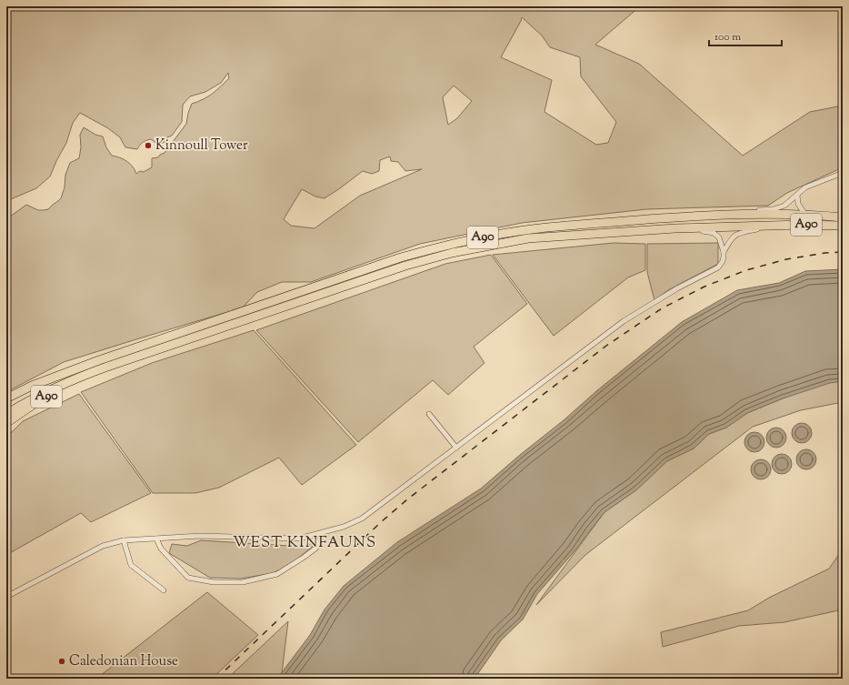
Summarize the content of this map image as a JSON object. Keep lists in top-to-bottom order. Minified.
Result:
{"streets":{"highway":["A90"]},"districts":["WEST KINFAUNS"],"places":["Kinnoull Tower","Caledonian House"],"scale_bar":"100 m"}
